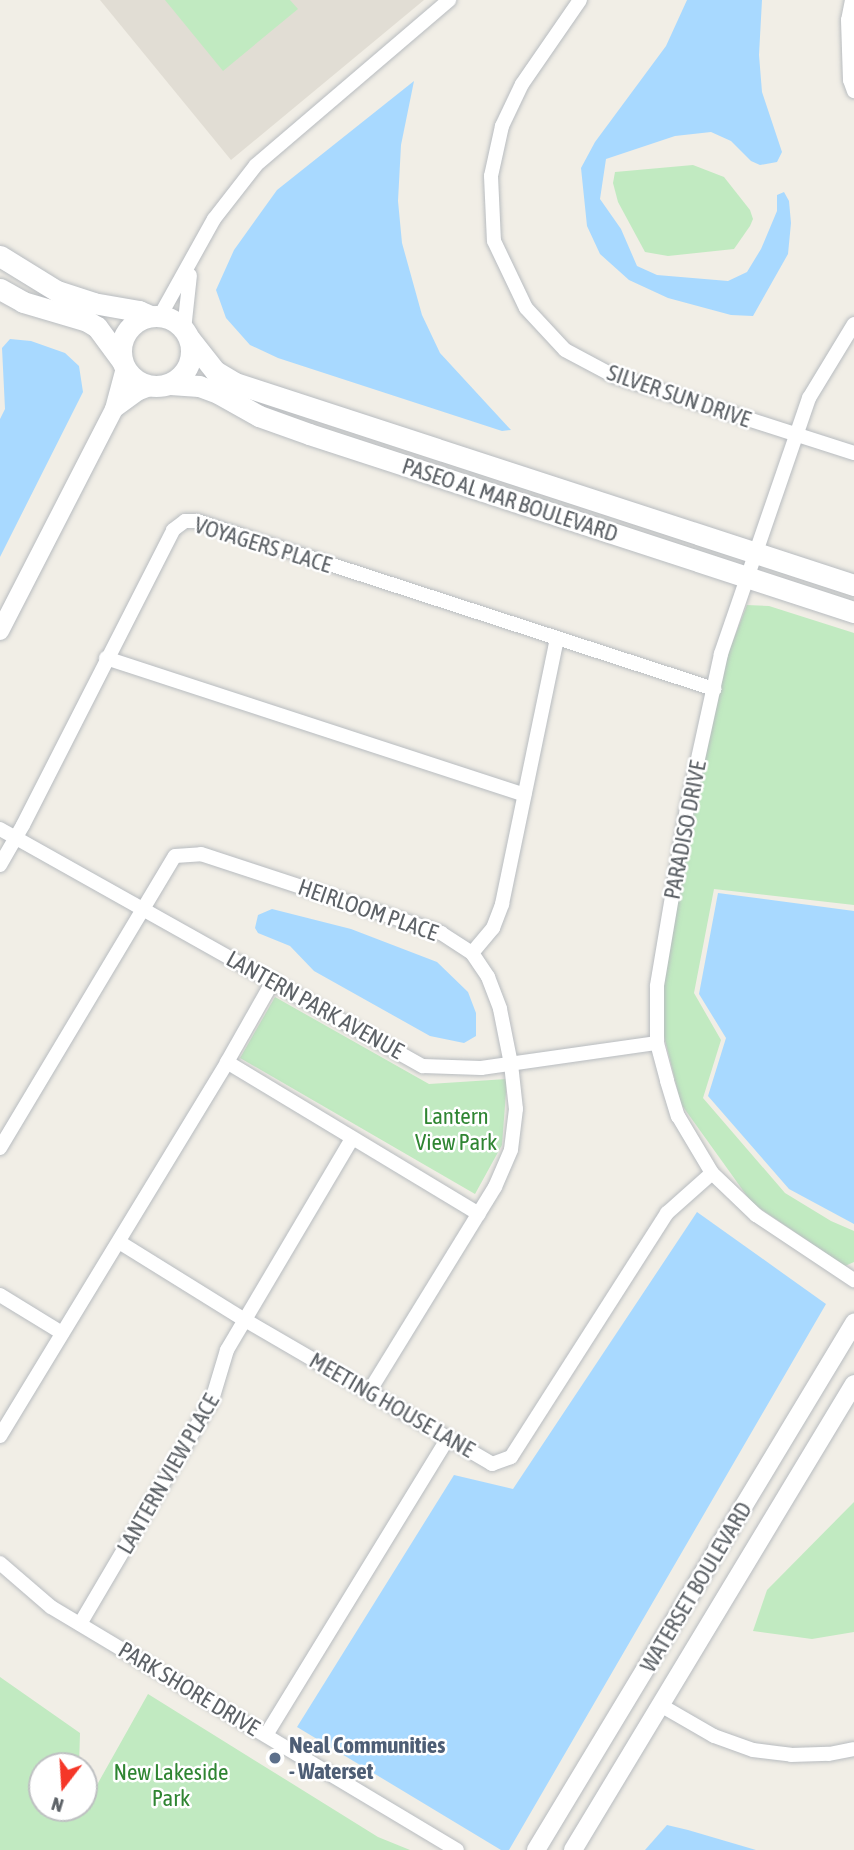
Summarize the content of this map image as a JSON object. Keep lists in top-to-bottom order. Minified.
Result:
{"streets":{"main road":["PASEO AL MAR BOULEVARD"],"street":["SILVER SUN DRIVE","VOYAGERS PLACE","PARADISO DRIVE","HEIRLOOM PLACE","LANTERN PARK AVENUE","MEETING HOUSE LANE","LANTERN VIEW PLACE","WATERSET BOULEVARD","PARK SHORE DRIVE"]},"crossings":[["SILVER SUN DRIVE","PARADISO DRIVE"],["PASEO AL MAR BOULEVARD","PARADISO DRIVE"],["VOYAGERS PLACE","PARADISO DRIVE"],["VOYAGERS PLACE","LANTERN PARK AVENUE"],["PARADISO DRIVE","LANTERN PARK AVENUE"],["PARADISO DRIVE","MEETING HOUSE LANE"],["HEIRLOOM PLACE","LANTERN PARK AVENUE"],["HEIRLOOM PLACE","MEETING HOUSE LANE"],["MEETING HOUSE LANE","LANTERN VIEW PLACE"],["LANTERN VIEW PLACE","PARK SHORE DRIVE"]],"parks":["Lantern View Park","New Lakeside Park"],"places":["Neal Communities - Waterset"],"north":"bottom"}
